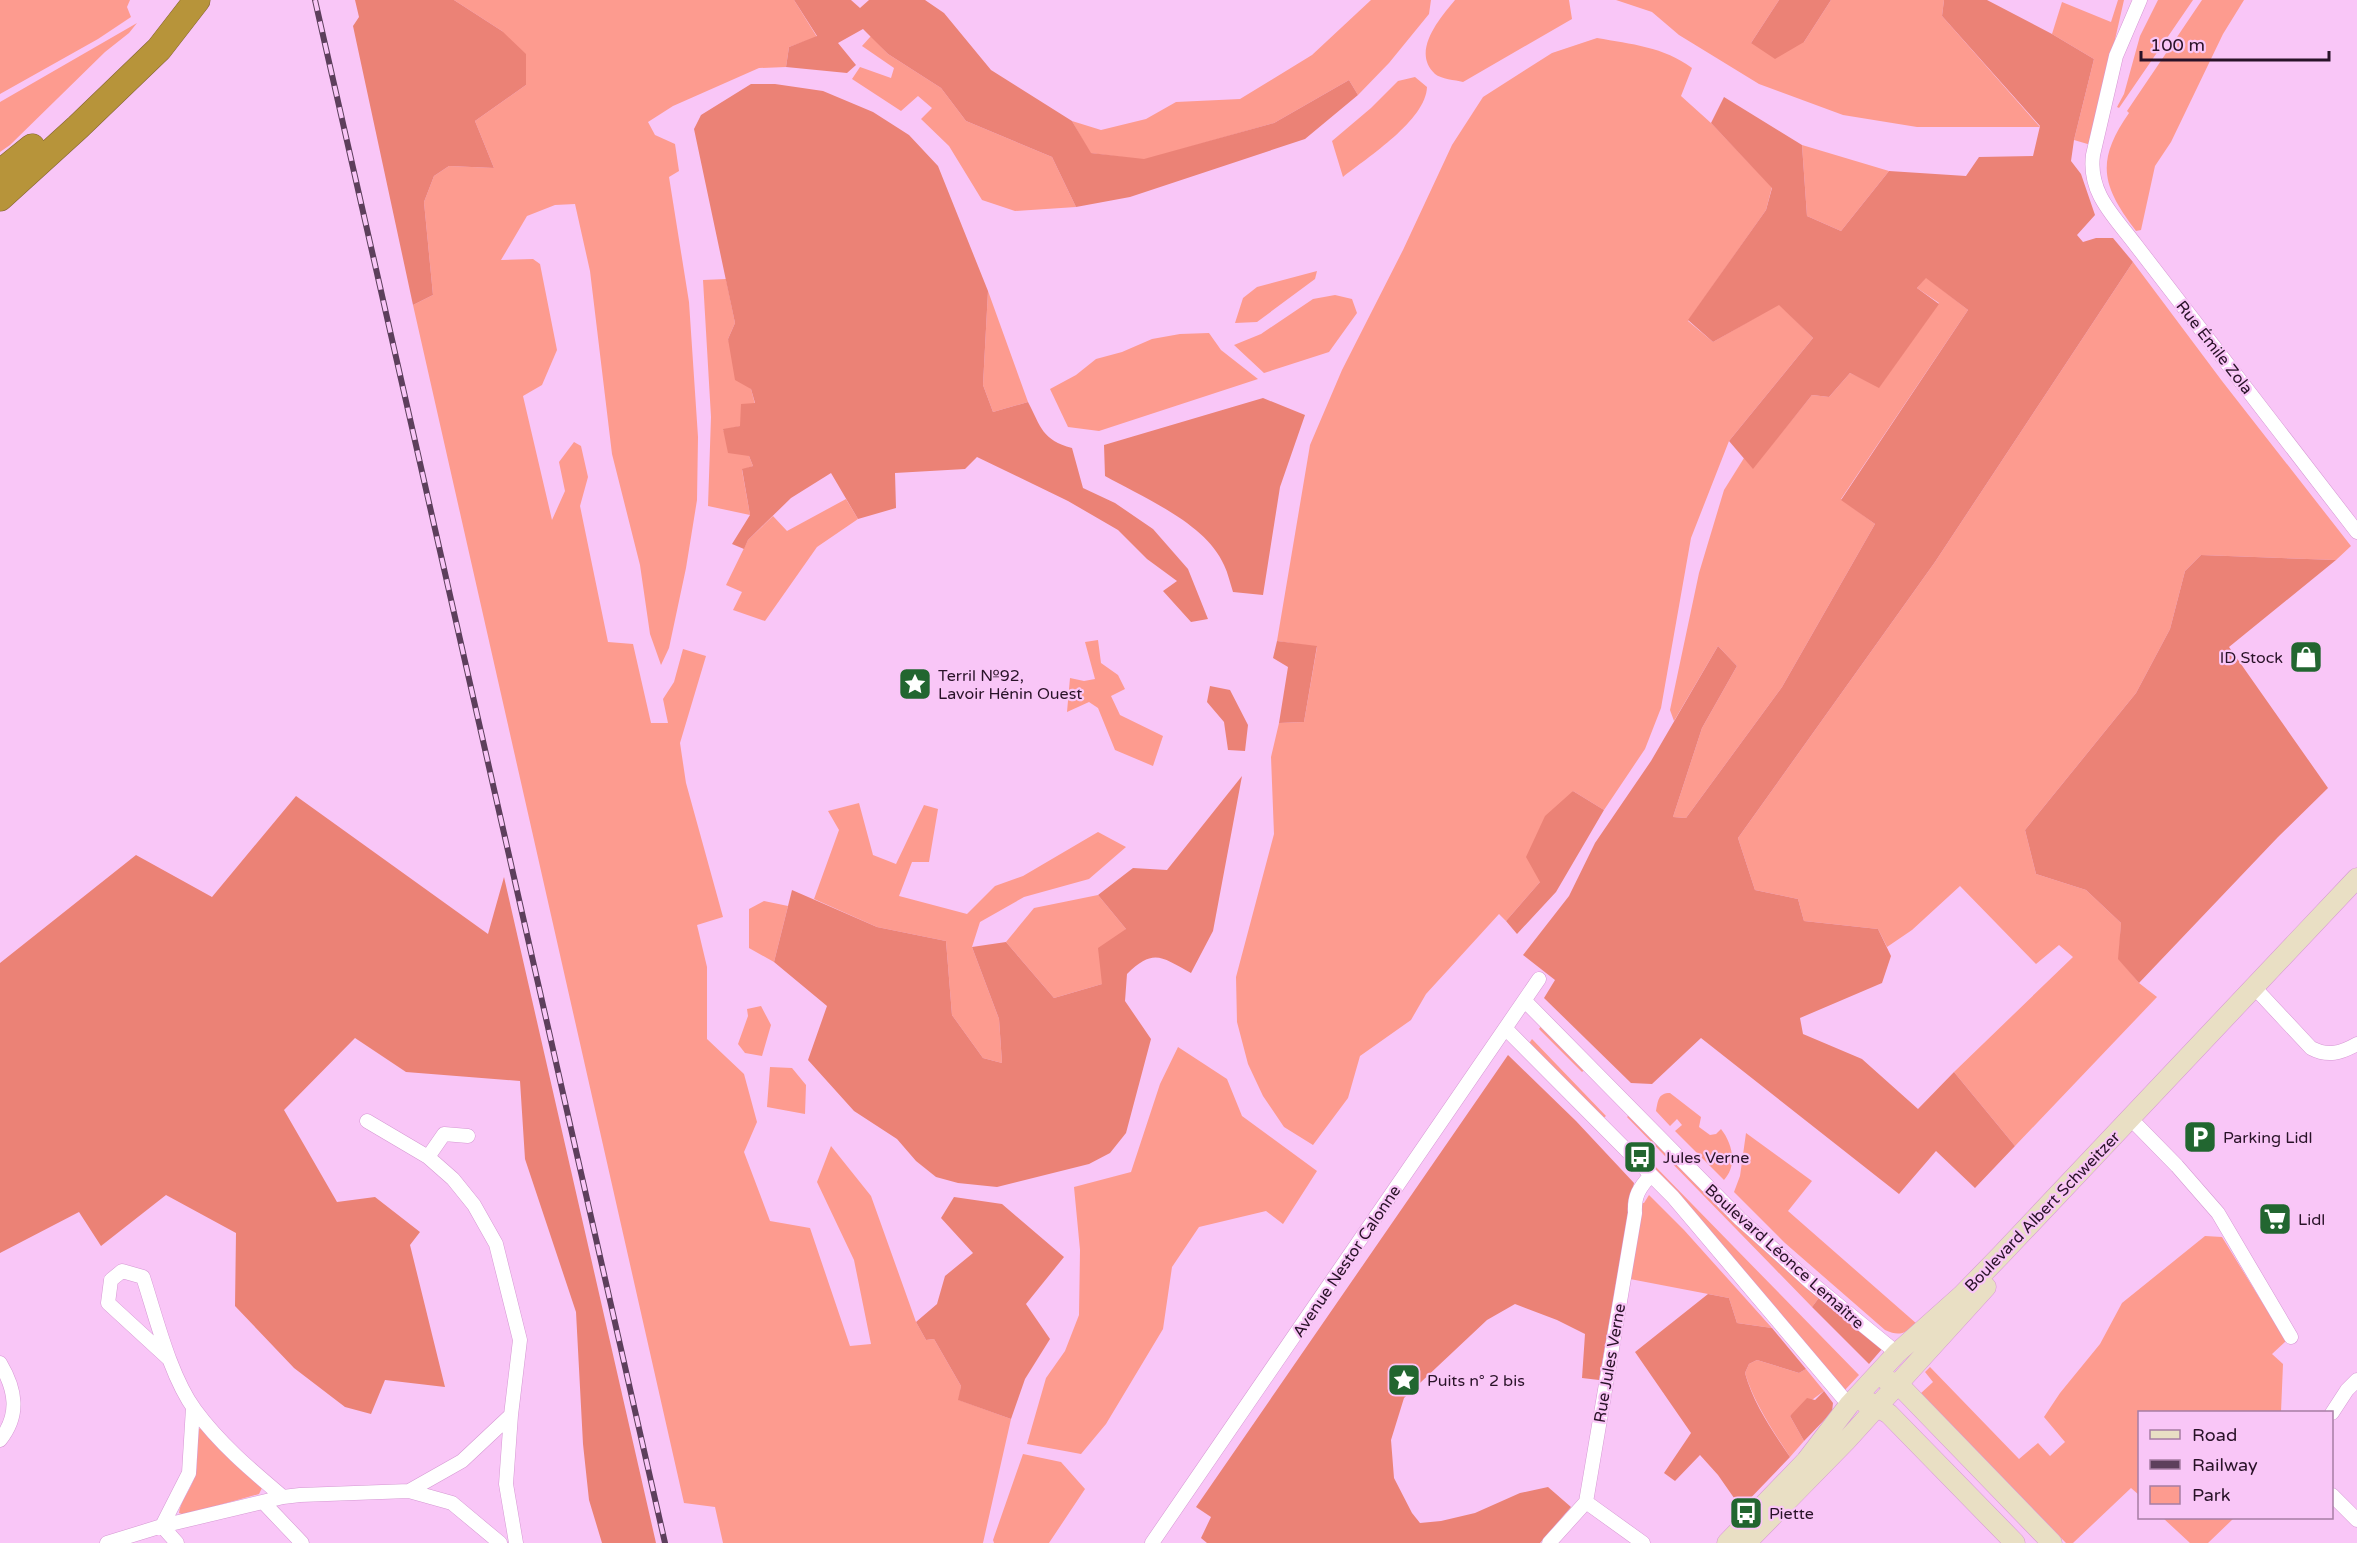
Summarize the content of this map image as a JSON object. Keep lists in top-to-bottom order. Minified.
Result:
{"streets":{"main road":["Boulevard Albert Schweitzer"],"street":["Rue Émile Zola","Boulevard Léonce Lemaître","Avenue Nestor Calonne","Rue Jules Verne"]},"crossings":[["Boulevard Albert Schweitzer","Boulevard Léonce Lemaître"],["Boulevard Léonce Lemaître","Avenue Nestor Calonne"],["Boulevard Léonce Lemaître","Rue Jules Verne"]],"places":{"shop":["ID Stock"],"place":["Terril №92, Lavoir Hénin Ouest","Puits n° 2 bis"],"parking":["Parking Lidl"],"bus stop":["Jules Verne","Piette"],"supermarket":["Lidl"]},"legend":["Road","Railway","Park"],"scale_bar":"100 m"}
